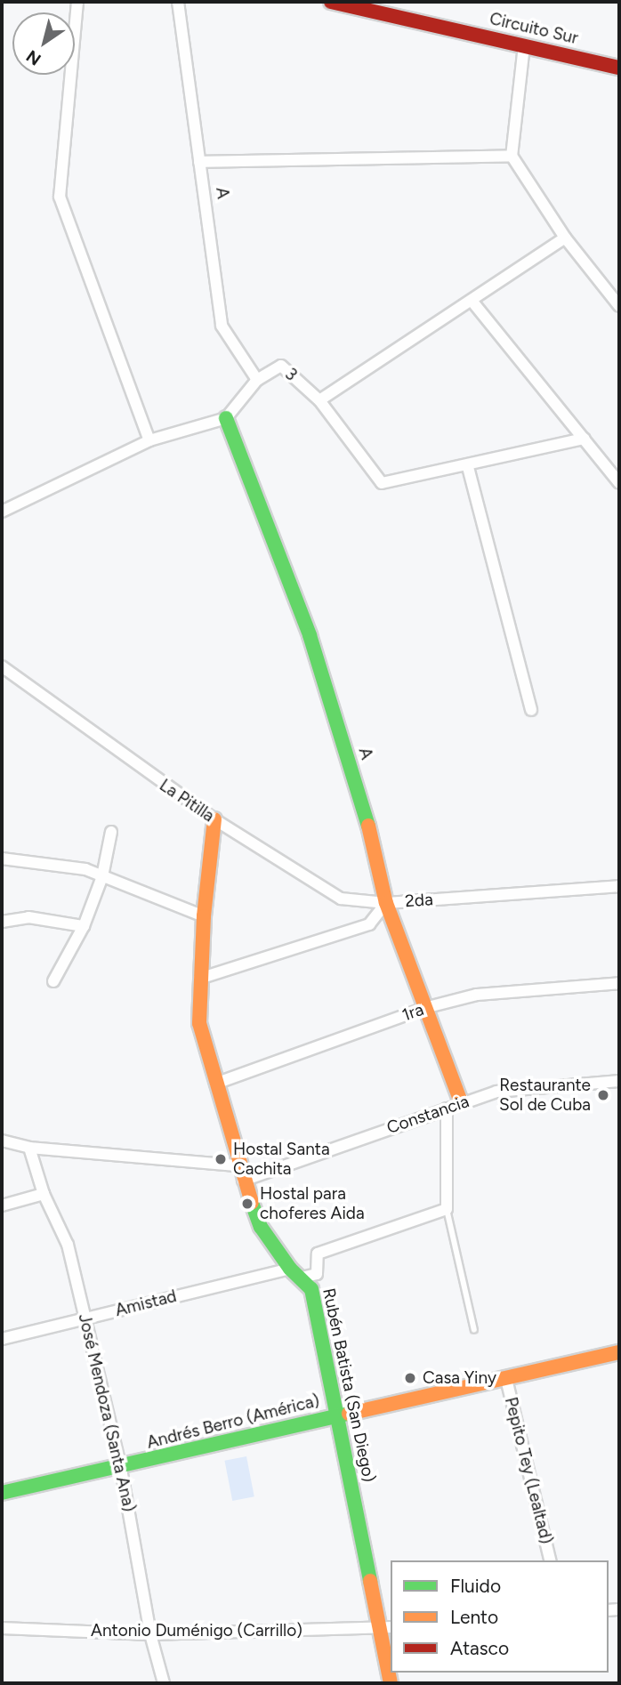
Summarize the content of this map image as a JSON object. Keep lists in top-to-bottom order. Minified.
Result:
{"streets":{"street":["Circuito Sur","A","3","La Pitilla","2da","1ra","Constancia","Amistad","Rubén Batista (San Diego)","José Mendoza (Santa Ana)","Andrés Berro (América)","Pepito Tey (Lealtad)","Antonio Duménigo (Carrillo)"]},"crossings":[["A","3"],["A","La Pitilla"],["A","2da"],["A","1ra"],["A","Constancia"],["La Pitilla","2da"],["La Pitilla","Rubén Batista (San Diego)"],["2da","Rubén Batista (San Diego)"],["1ra","Rubén Batista (San Diego)"],["Constancia","Rubén Batista (San Diego)"],["Amistad","Rubén Batista (San Diego)"],["Amistad","José Mendoza (Santa Ana)"],["Rubén Batista (San Diego)","Andrés Berro (América)"],["Rubén Batista (San Diego)","Antonio Duménigo (Carrillo)"],["José Mendoza (Santa Ana)","Andrés Berro (América)"],["José Mendoza (Santa Ana)","Antonio Duménigo (Carrillo)"],["Andrés Berro (América)","Pepito Tey (Lealtad)"]],"places":["Restaurante Sol de Cuba","Hostal Santa Cachita","Hostal para choferes Aida","Casa Yiny"],"legend":["Fluido","Lento","Atasco"],"north":"bottom left"}
